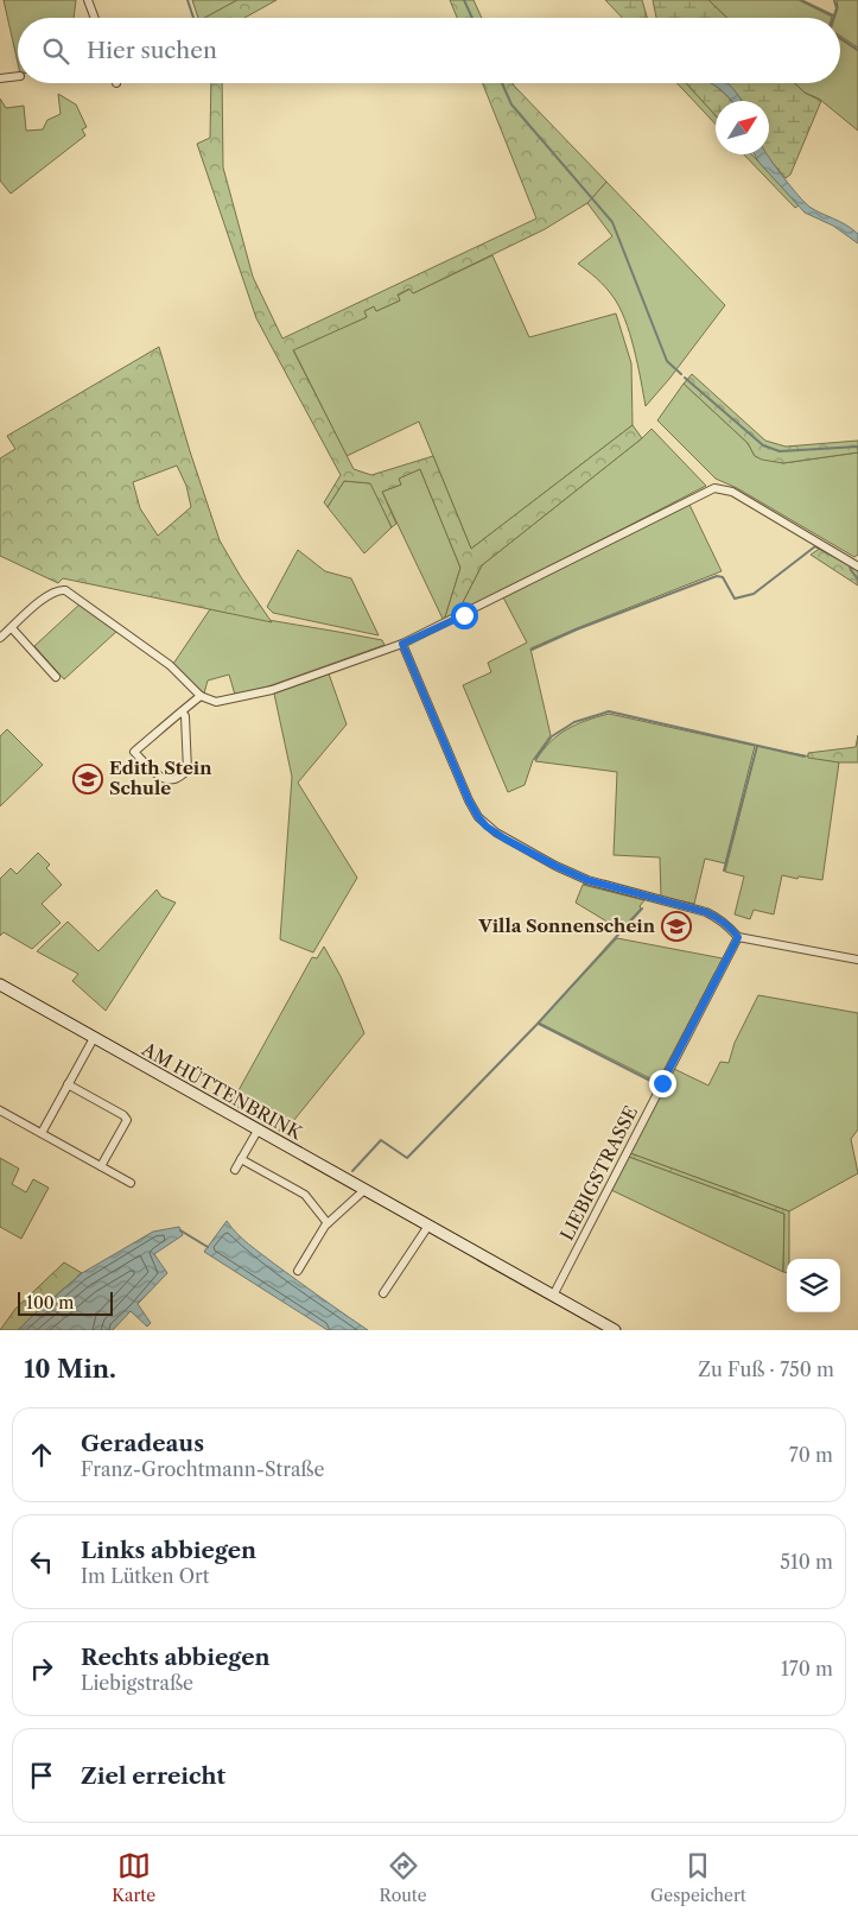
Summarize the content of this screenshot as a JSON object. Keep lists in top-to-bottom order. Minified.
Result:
{"streets":{"street":["AM HÜTTENBRINK","LIEBIGSTRASSE"]},"crossings":[["AM HÜTTENBRINK","LIEBIGSTRASSE"]],"places":{"school or university":["Edith Stein Schule","Villa Sonnenschein"]},"scale_bar":"100 m","north":"top right","page":{"search":"Hier suchen","scale":"100 m","heading":["10 Min.","Zu Fuß · 750 m"],"list":[["Geradeaus","Franz-Grochtmann-Straße","70 m"],["Links abbiegen","Im Lütken Ort","510 m"],["Rechts abbiegen","Liebigstraße","170 m"],"Ziel erreicht"],"nav":["Karte","Route","Gespeichert"]}}
